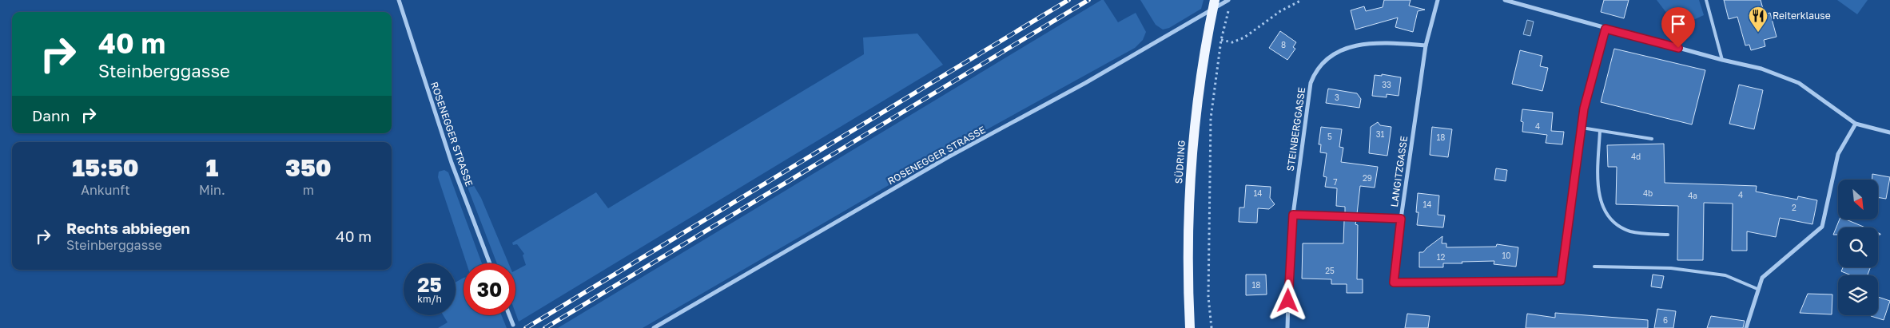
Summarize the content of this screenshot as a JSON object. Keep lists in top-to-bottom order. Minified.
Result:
{"streets":{"main road":["SÜDRING"],"street":["STEINBERGGASSE","ROSENEGGER STRASSE","LANGITZGASSE"]},"crossings":[["STEINBERGGASSE","LANGITZGASSE"]],"places":{"restaurant":["Reiterklause"]},"house_numbers":["8","33","3","4","31","5","18","4d","29","7","14","4b","4","4a","14","2","10","12","25","18","6"],"north":"bottom right","page":{"turn":["40 m","Steinberggasse"],"then":"Dann","eta":["15:50","Ankunft","1","Min.","350","m"],"list":[{"name":"Rechts abbiegen","note":"Steinberggasse","value":"40 m"}],"speed":"25 km/h","limit":"30"}}
